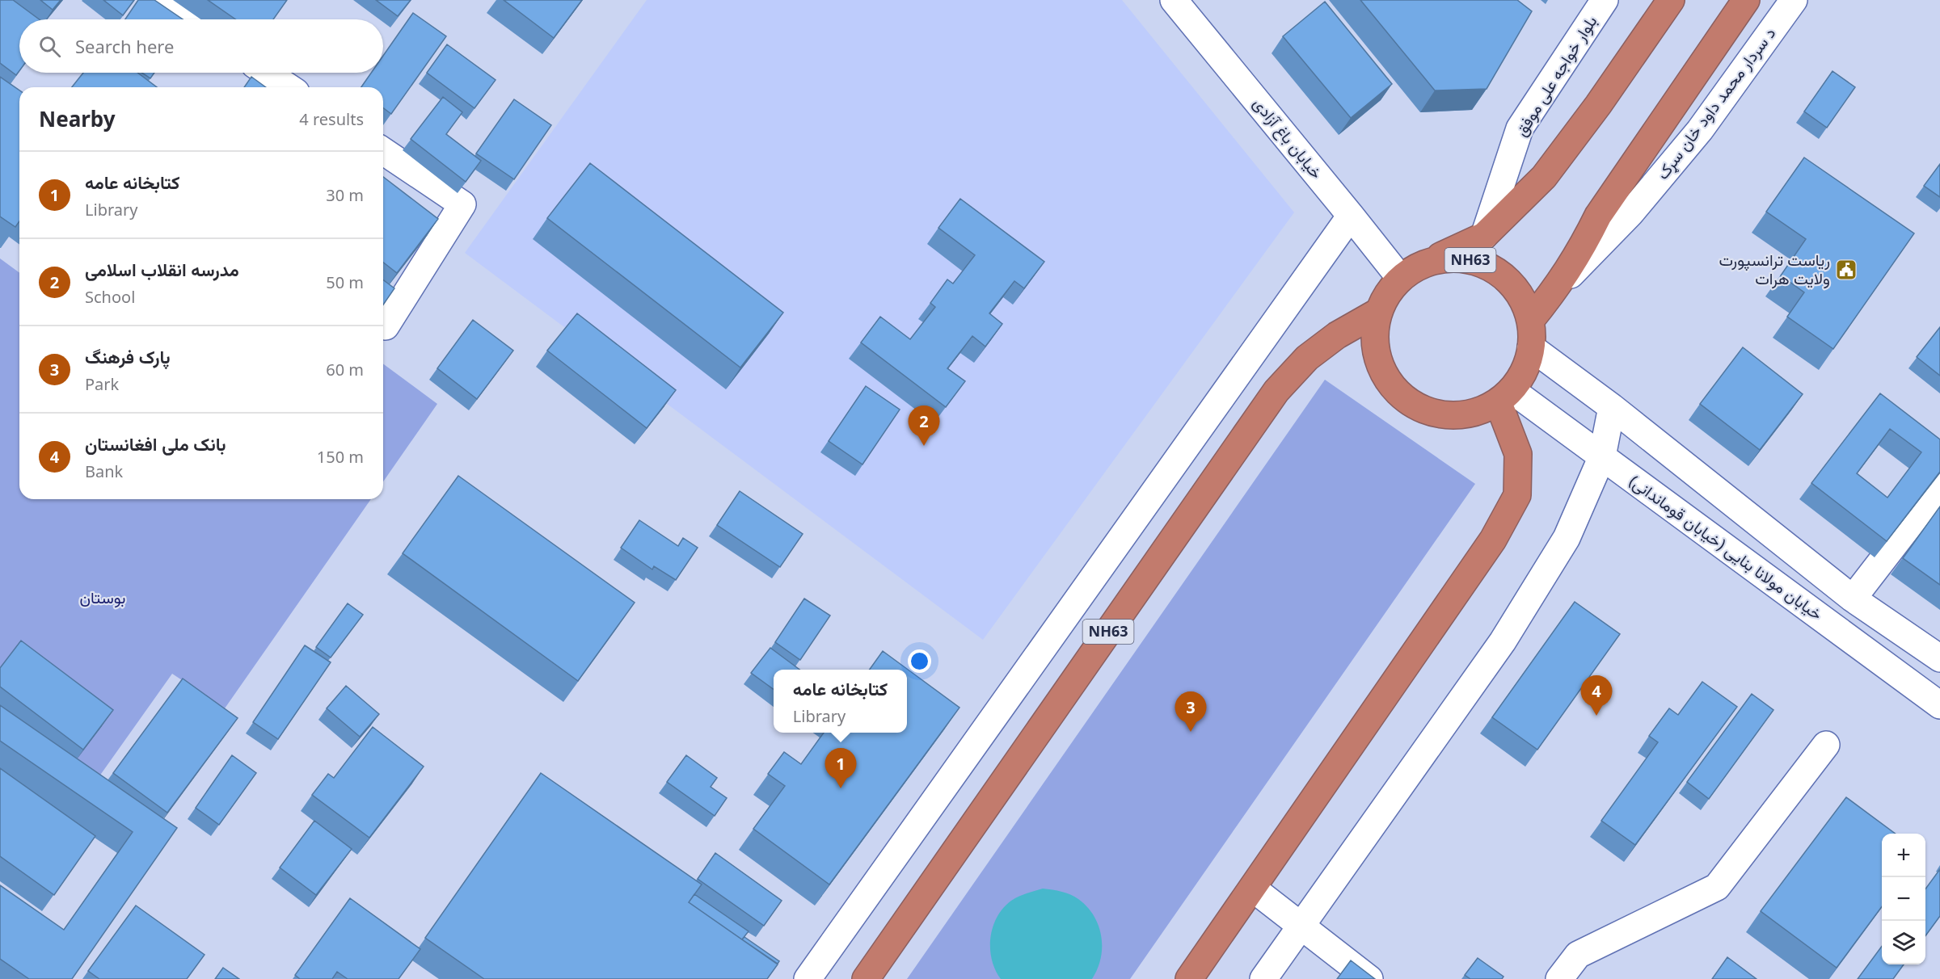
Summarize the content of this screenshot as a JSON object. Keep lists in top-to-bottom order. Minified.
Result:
{"streets":{"highway":["د سردار محمد داود خان سړک","NH63"],"street":["بلوار خواجه علی موفق","خیابان باغ آزادی","خیابان مولانا بنایی (خیابان قوماندانی)"]},"crossings":[["بلوار خواجه علی موفق","NH63"],["د سردار محمد داود خان سړک","خیابان باغ آزادی"],["د سردار محمد داود خان سړک","NH63"],["د سردار محمد داود خان سړک","خیابان مولانا بنایی (خیابان قوماندانی)"],["خیابان باغ آزادی","NH63"],["خیابان باغ آزادی","خیابان مولانا بنایی (خیابان قوماندانی)"],["NH63","خیابان مولانا بنایی (خیابان قوماندانی)"]],"parks":["بوستان"],"places":{"public building":["ریاست ترانسپورت ولایت هرات"]},"page":{"search":"Search here","heading":["Nearby","4 results"],"list":[{"mark":"1","name":"کتابخانه عامه","note":"Library","value":"30 m"},{"mark":"2","name":"مدرسه انقلاب اسلامی","note":"School","value":"50 m"},{"mark":"3","name":"پارک فرهنگ","note":"Park","value":"60 m"},{"mark":"4","name":"بانک ملی افغانستان","note":"Bank","value":"150 m"}],"pins":["2","4","3","1"],"popup":["کتابخانه عامه","Library"],"map_buttons":["+","−"]}}
